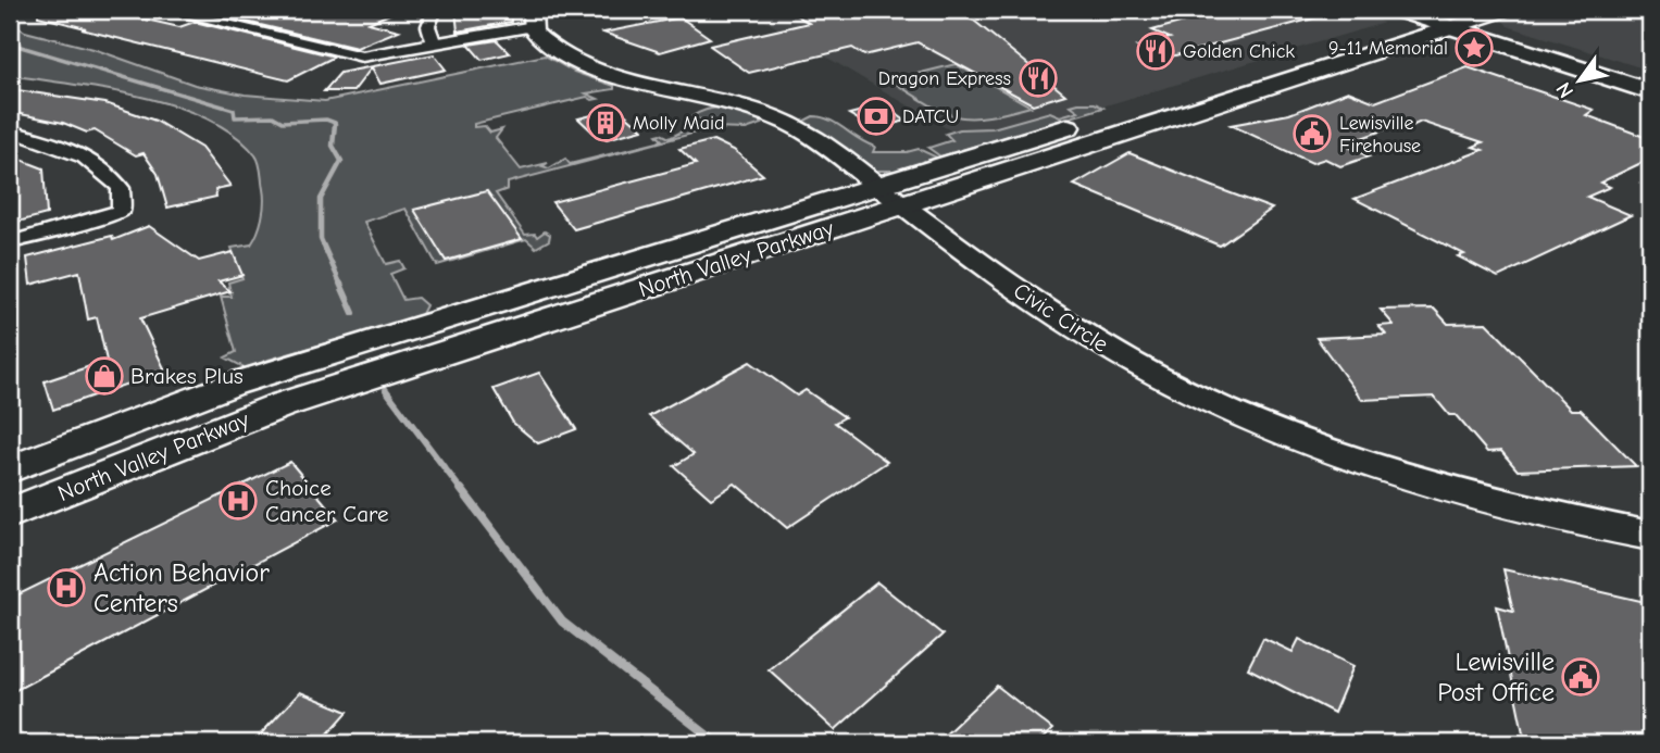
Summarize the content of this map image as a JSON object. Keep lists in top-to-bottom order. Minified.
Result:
{"streets":{"main road":["North Valley Parkway"],"street":["Civic Circle"]},"crossings":[["North Valley Parkway","Civic Circle"]],"places":{"place":["9-11 Memorial"],"restaurant":["Golden Chick","Dragon Express"],"bank":["DATCU"],"building":["Molly Maid"],"public building":["Lewisville Firehouse","Lewisville Post Office"],"shop":["Brakes Plus"],"hospital":["Choice Cancer Care","Action Behavior Centers"]},"north":"bottom left"}
